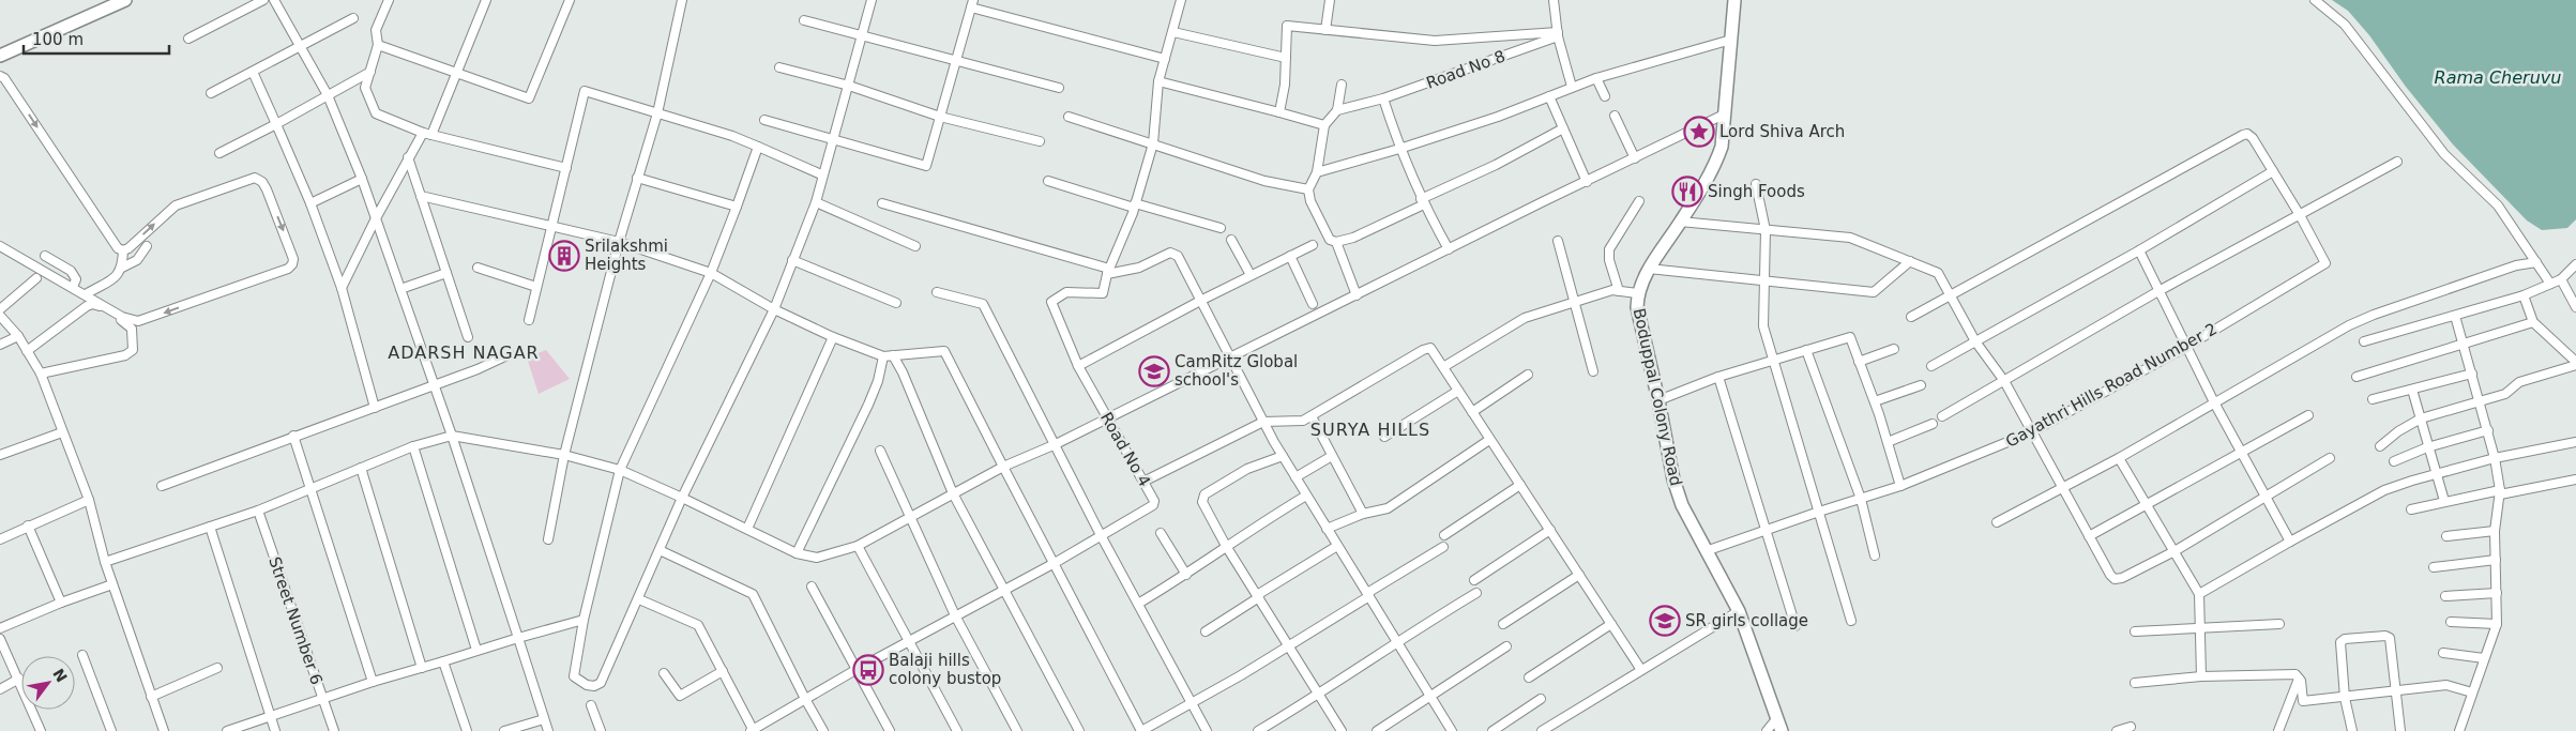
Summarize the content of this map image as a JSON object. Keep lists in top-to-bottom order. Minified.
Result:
{"streets":{"street":["Road No 8","Gayathri Hills Road Number 2","Boduppal Colony Road","Road No 4","Street Number 6"]},"crossings":[["Gayathri Hills Road Number 2","Boduppal Colony Road"]],"districts":["ADARSH NAGAR","SURYA HILLS"],"water":["Rama Cheruvu"],"places":{"place":["Lord Shiva Arch"],"restaurant":["Singh Foods"],"building":["Srilakshmi Heights"],"school or university":["CamRitz Global school's","SR girls collage"],"bus stop":["Balaji hills colony bustop"]},"scale_bar":"100 m","north":"top right"}
